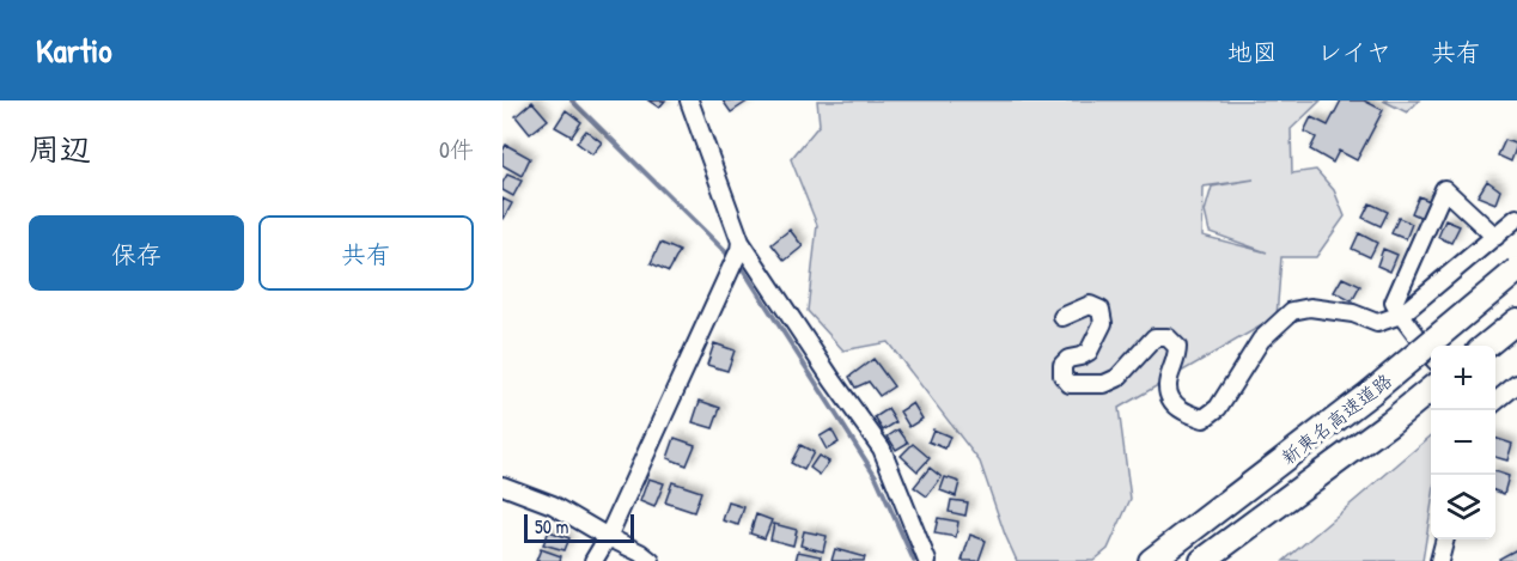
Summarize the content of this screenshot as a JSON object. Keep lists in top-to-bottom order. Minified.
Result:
{"streets":{"highway":["新東名高速道路"]},"scale_bar":"50 m","page":{"header":"Kartio","nav":["地図","レイヤ","共有"],"heading":["周辺","0件"],"buttons":["保存","共有"],"map_buttons":["+","−"],"scale":"50 m"}}
